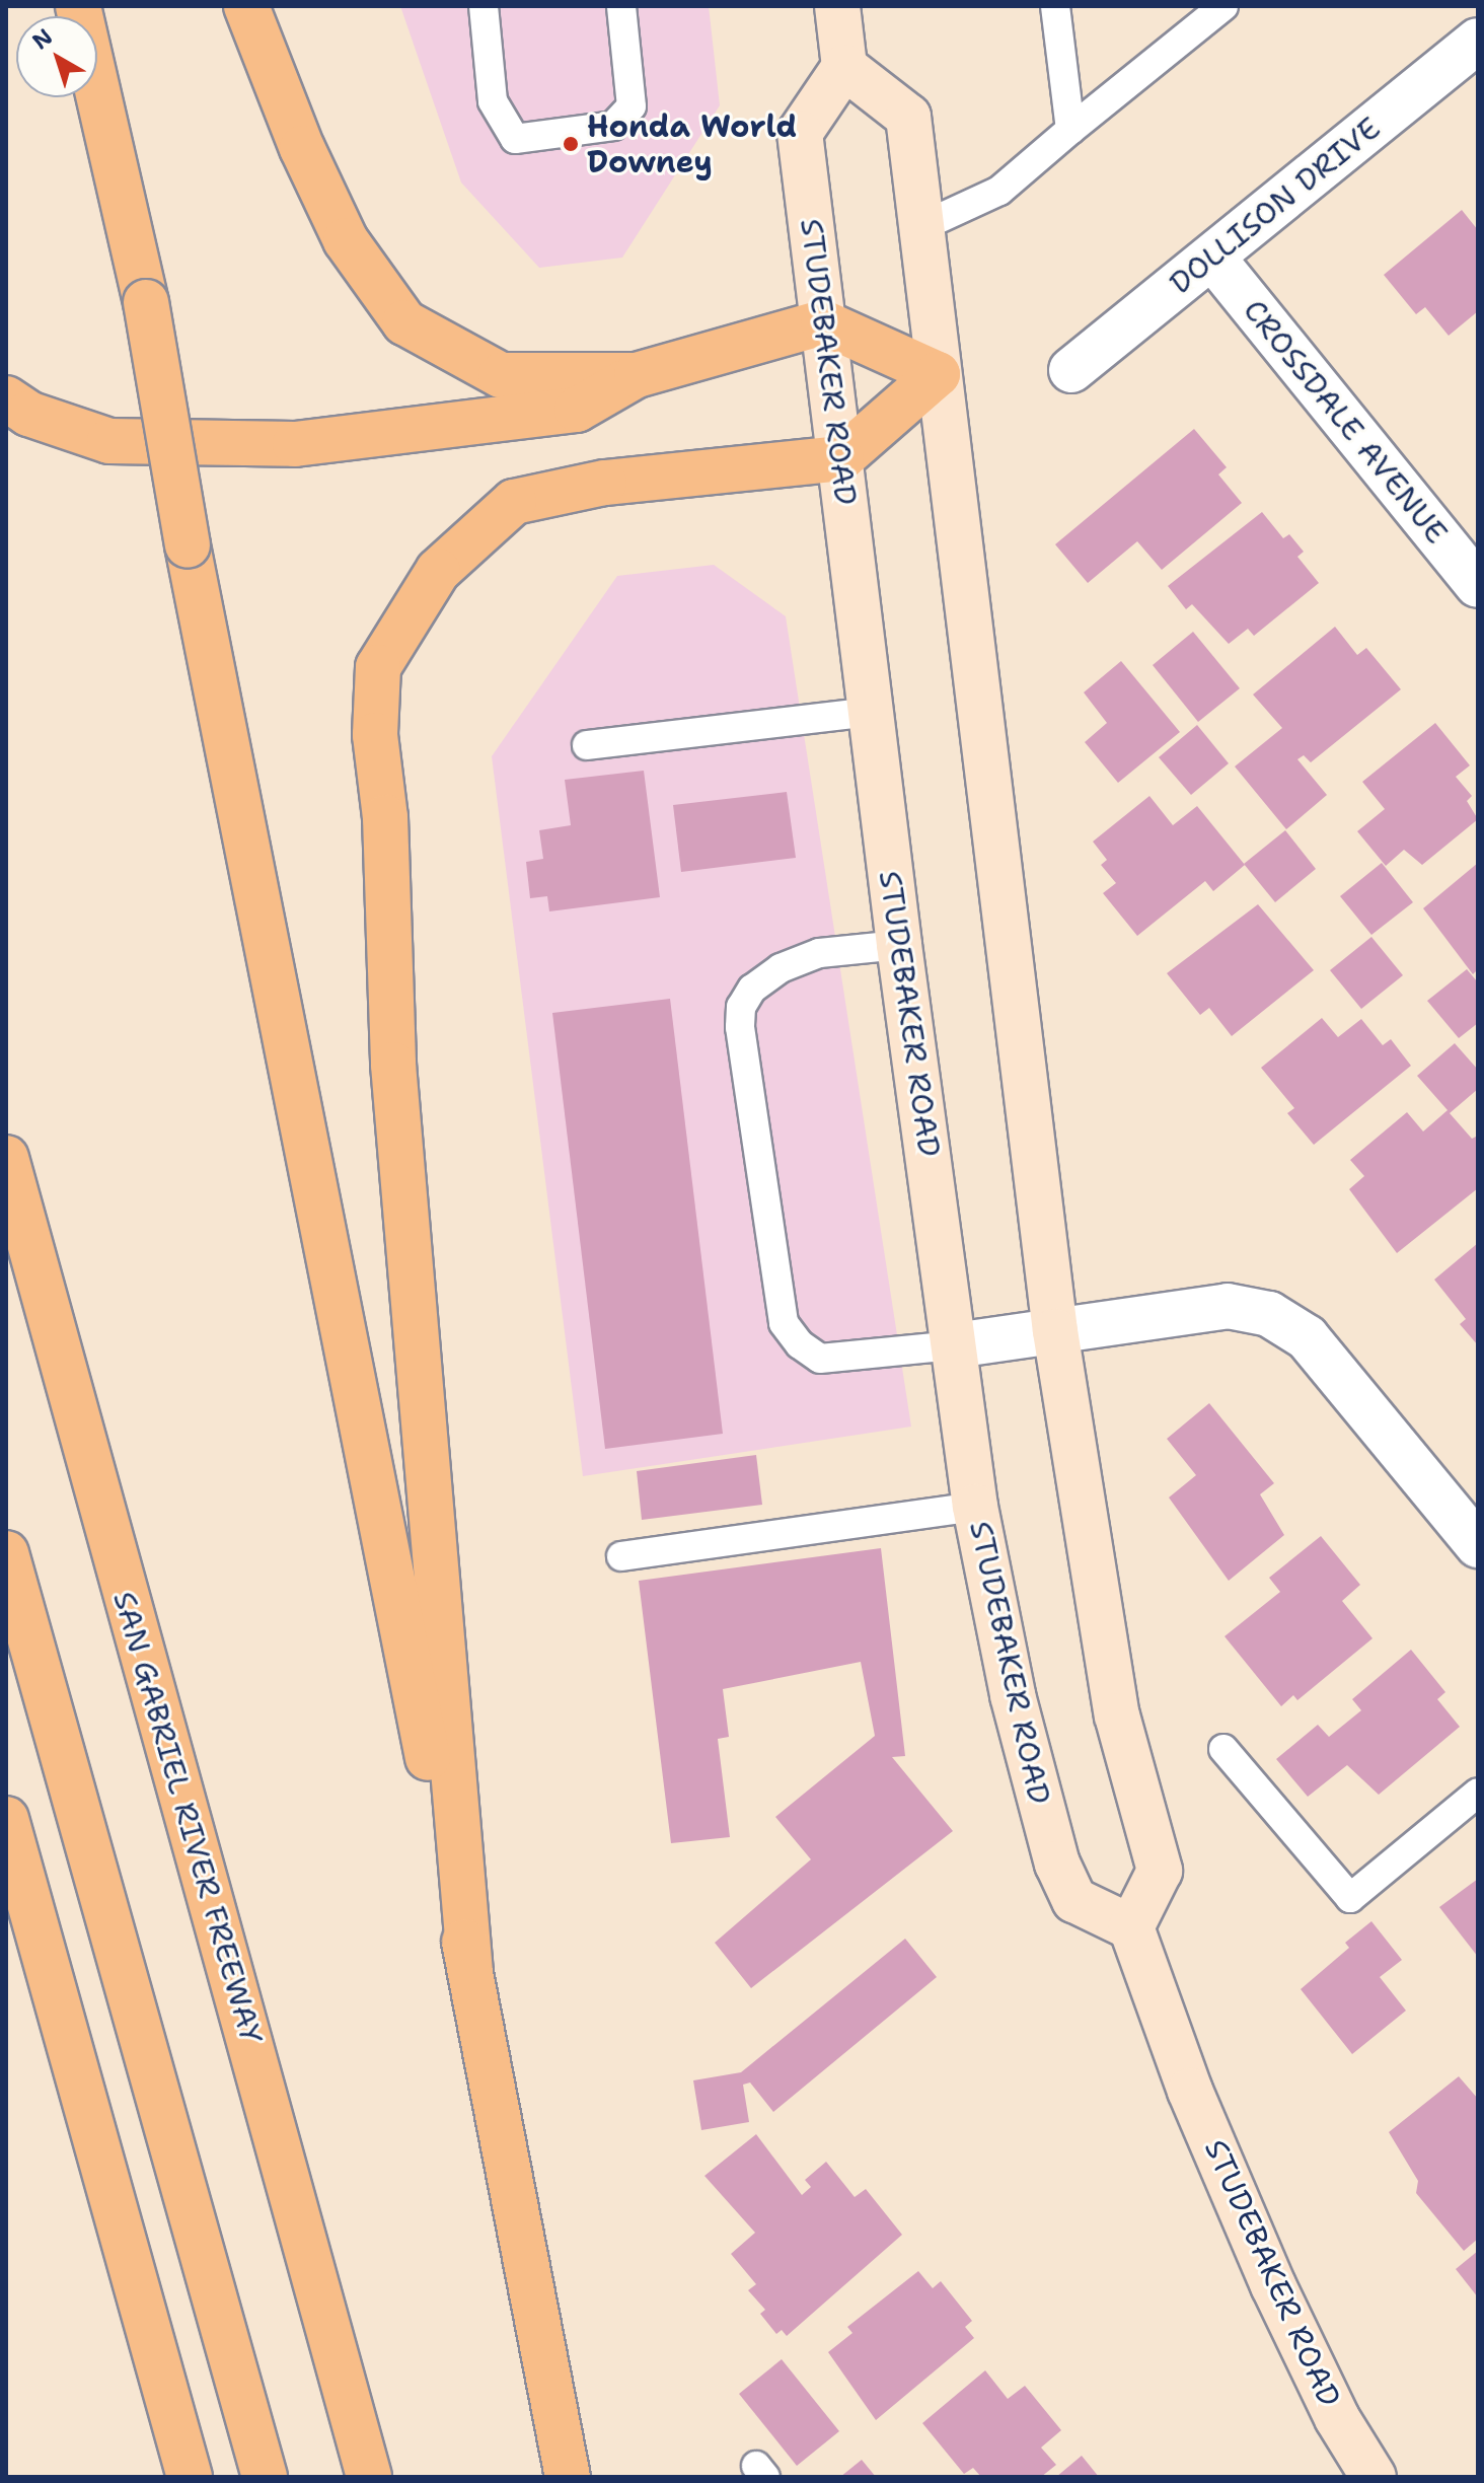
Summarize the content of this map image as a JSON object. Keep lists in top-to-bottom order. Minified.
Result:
{"streets":{"highway":["SAN GABRIEL RIVER FREEWAY"],"main road":["STUDEBAKER ROAD"],"street":["DOLLISON DRIVE","CROSSDALE AVENUE"]},"crossings":[["DOLLISON DRIVE","CROSSDALE AVENUE"]],"places":["Honda World Downey"],"north":"top left"}
